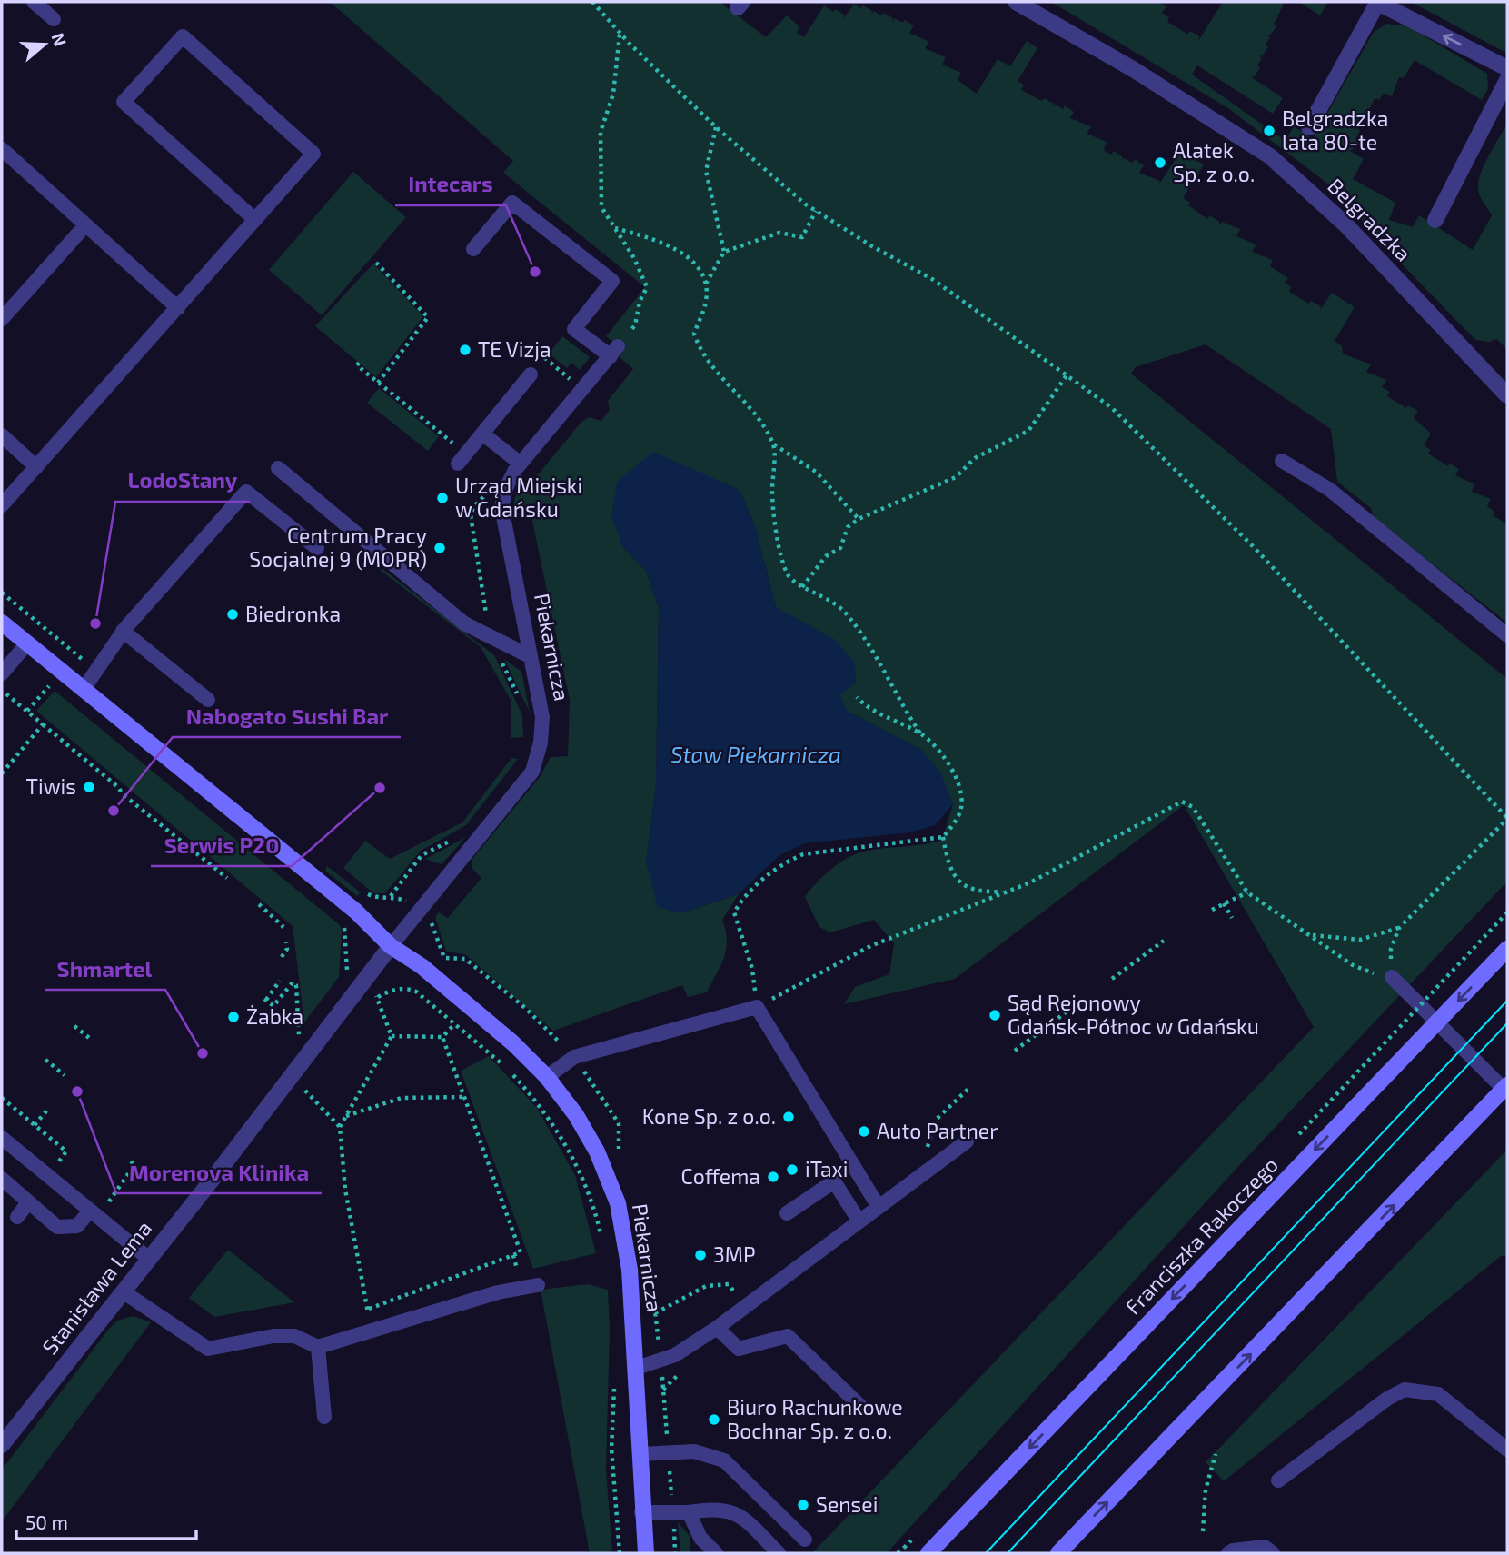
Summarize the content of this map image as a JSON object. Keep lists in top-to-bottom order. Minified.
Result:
{"streets":{"main road":["Piekarnicza","Franciszka Rakoczego"],"street":["Belgradzka","Stanisława Lema"]},"crossings":[["Piekarnicza","Stanisława Lema"]],"water":["Staw Piekarnicza"],"places":["Belgradzka lata 80-te","Alatek Sp. z o.o.","Intecars","TE Vizja","Urząd Miejski w Gdańsku","Centrum Pracy Socjalnej 9 (MOPR)","Biedronka","LodoStany","Tiwis","Serwis P20","Nabogato Sushi Bar","Sąd Rejonowy Gdańsk-Północ w Gdańsku","Żabka","Shmartel","Morenova Klinika","Kone Sp. z o.o.","Auto Partner","iTaxi","Coffema","3MP","Biuro Rachunkowe Bochnar Sp. z o.o.","Sensei"],"scale_bar":"50 m","north":"right"}
